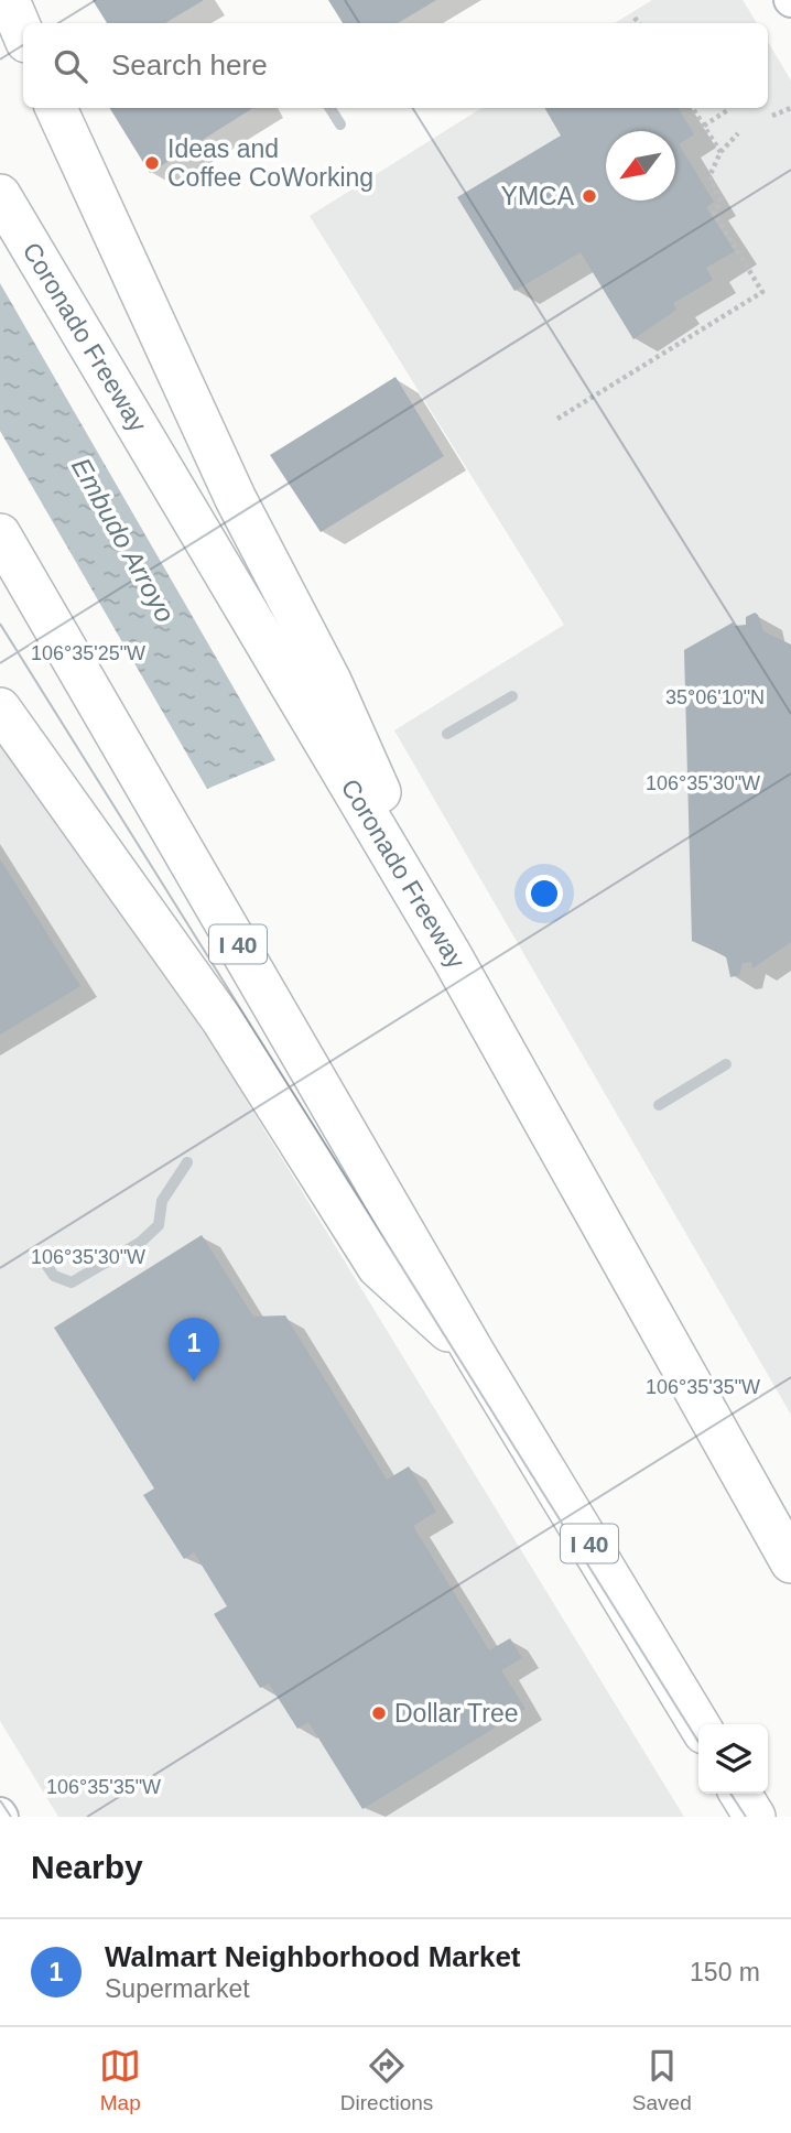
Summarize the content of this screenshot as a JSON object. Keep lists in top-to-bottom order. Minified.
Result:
{"streets":{"highway":["Coronado Freeway","I 40"]},"water":["Embudo Arroyo"],"places":["Ideas and Coffee CoWorking","YMCA","Dollar Tree"],"north":"bottom left","page":{"search":"Search here","pins":"1","heading":"Nearby","list":[{"mark":"1","name":"Walmart Neighborhood Market","note":"Supermarket","value":"150 m"}],"nav":["Map","Directions","Saved"]},"coordinates":["106°35'25\"W","35°06'10\"N","106°35'30\"W","106°35'35\"W"]}
